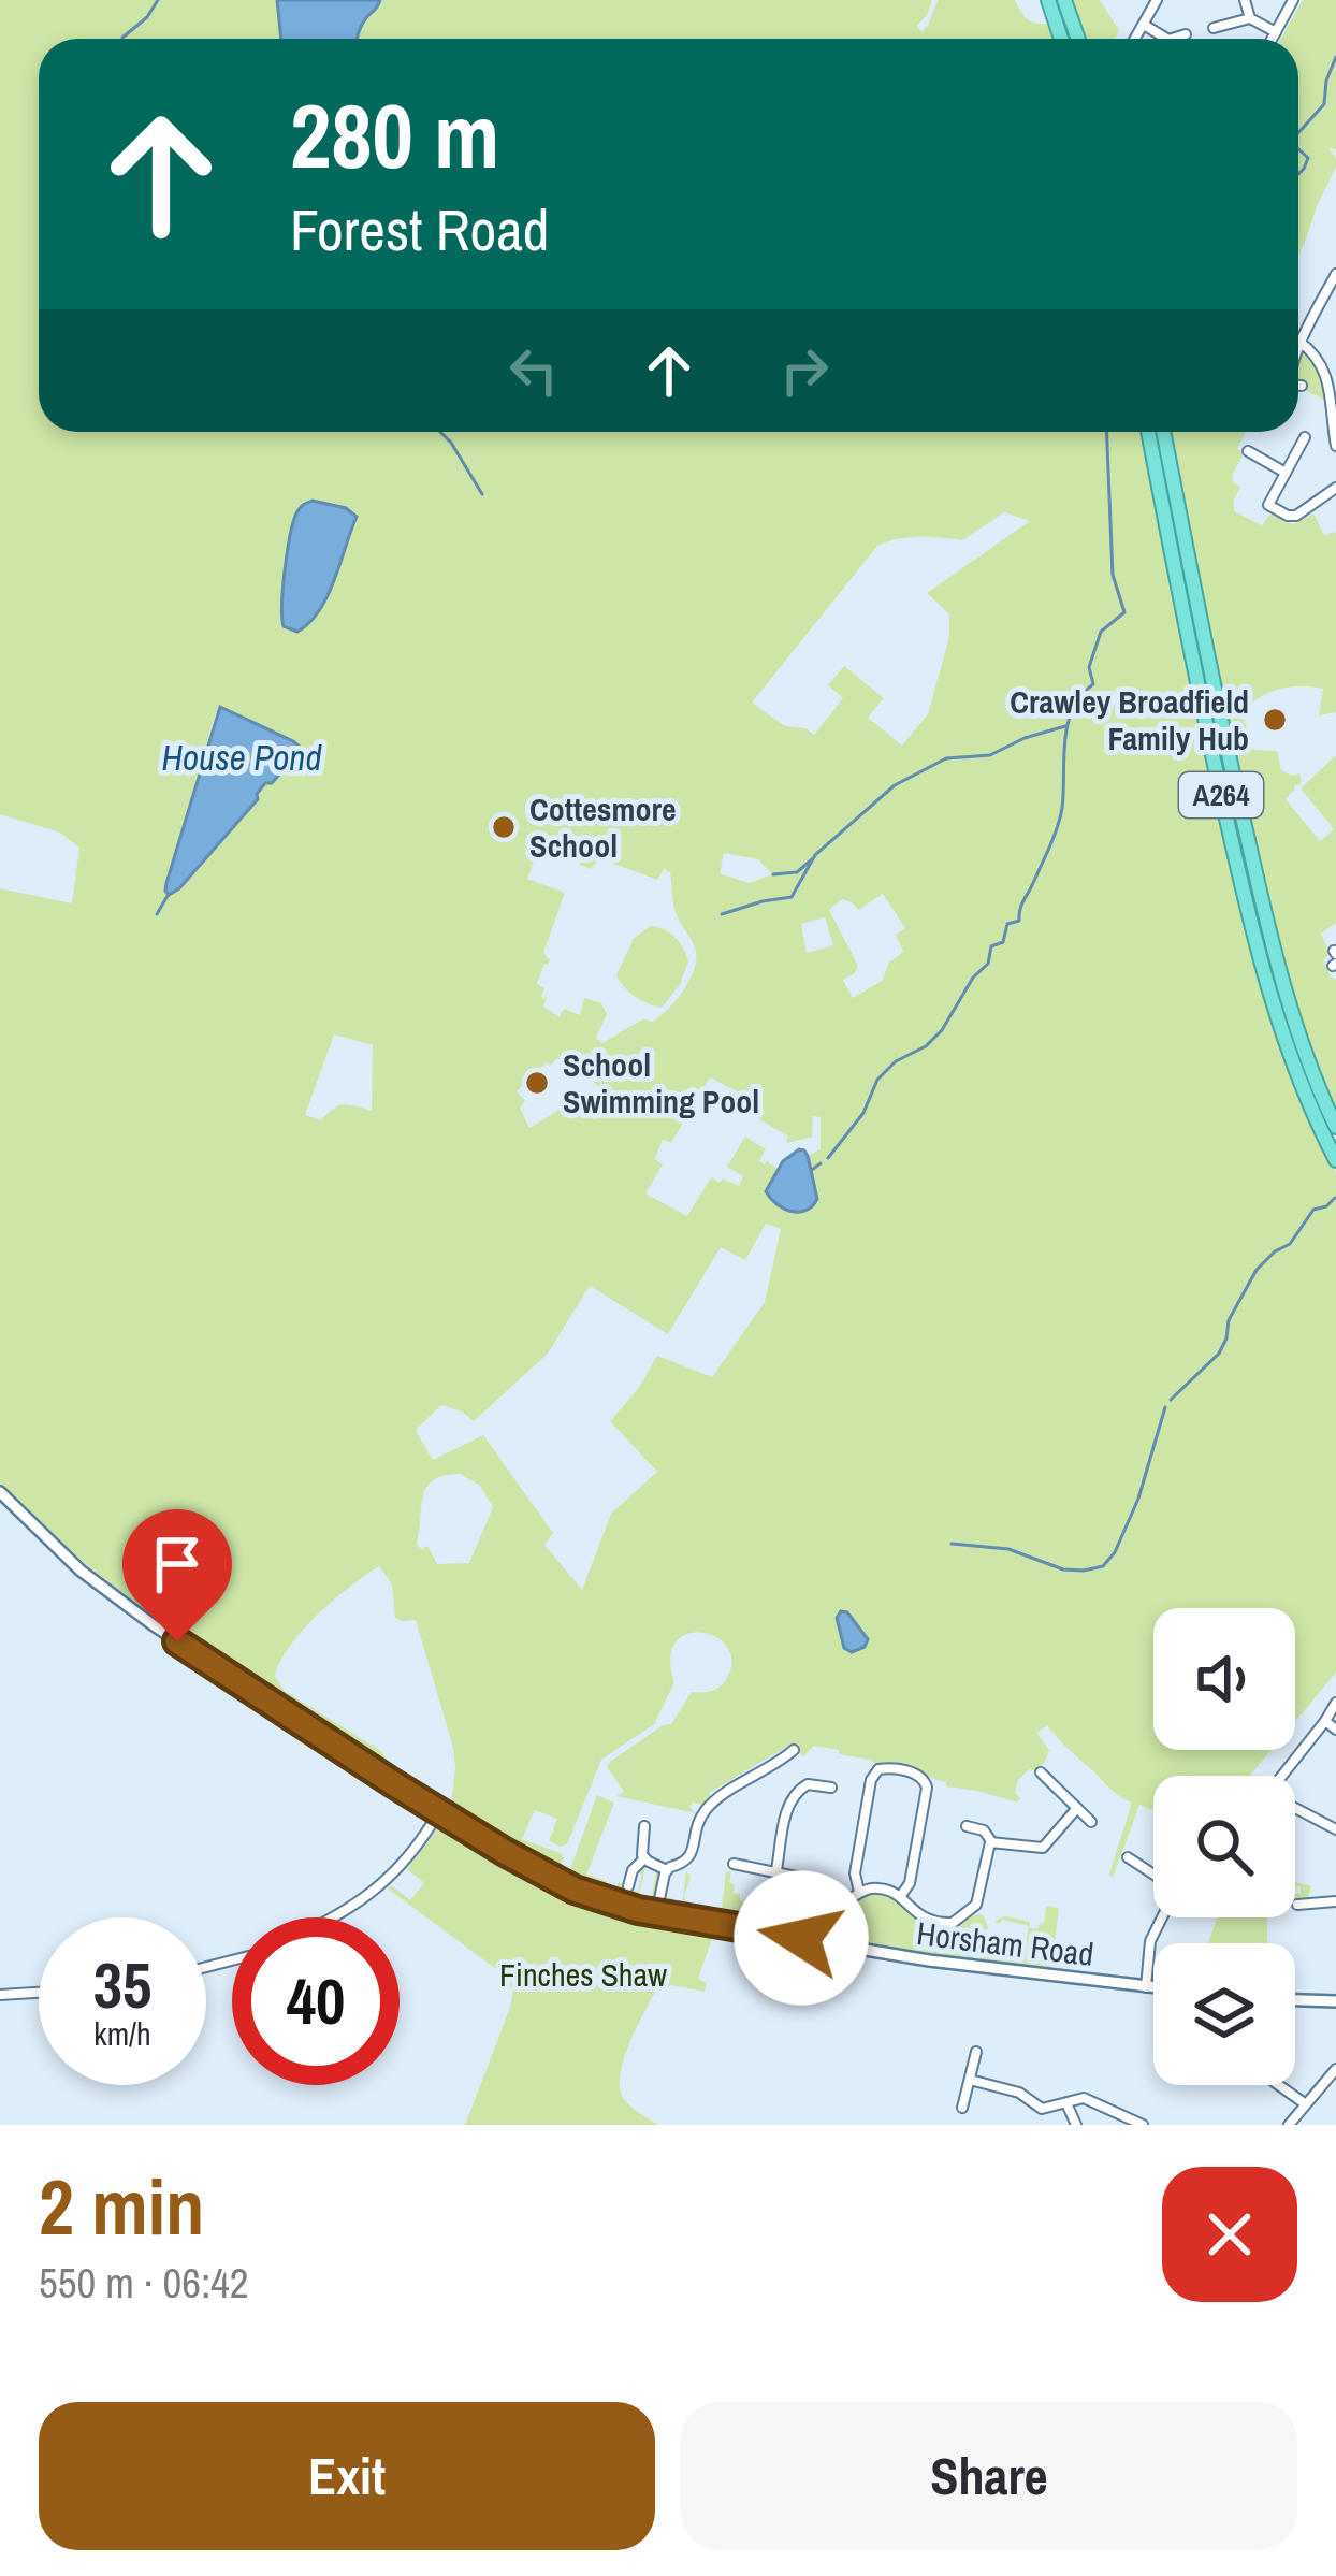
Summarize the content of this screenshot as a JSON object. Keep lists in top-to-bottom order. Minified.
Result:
{"streets":{"highway":["A264"],"street":["Horsham Road"]},"water":["House Pond"],"parks":["Finches Shaw"],"places":["Crawley Broadfield Family Hub","Cottesmore School","School Swimming Pool"],"page":{"turn":["280 m","Forest Road"],"speed":"35 km/h","limit":"40","heading":["2 min","550 m · 06:42"],"buttons":["Exit","Share"]}}
